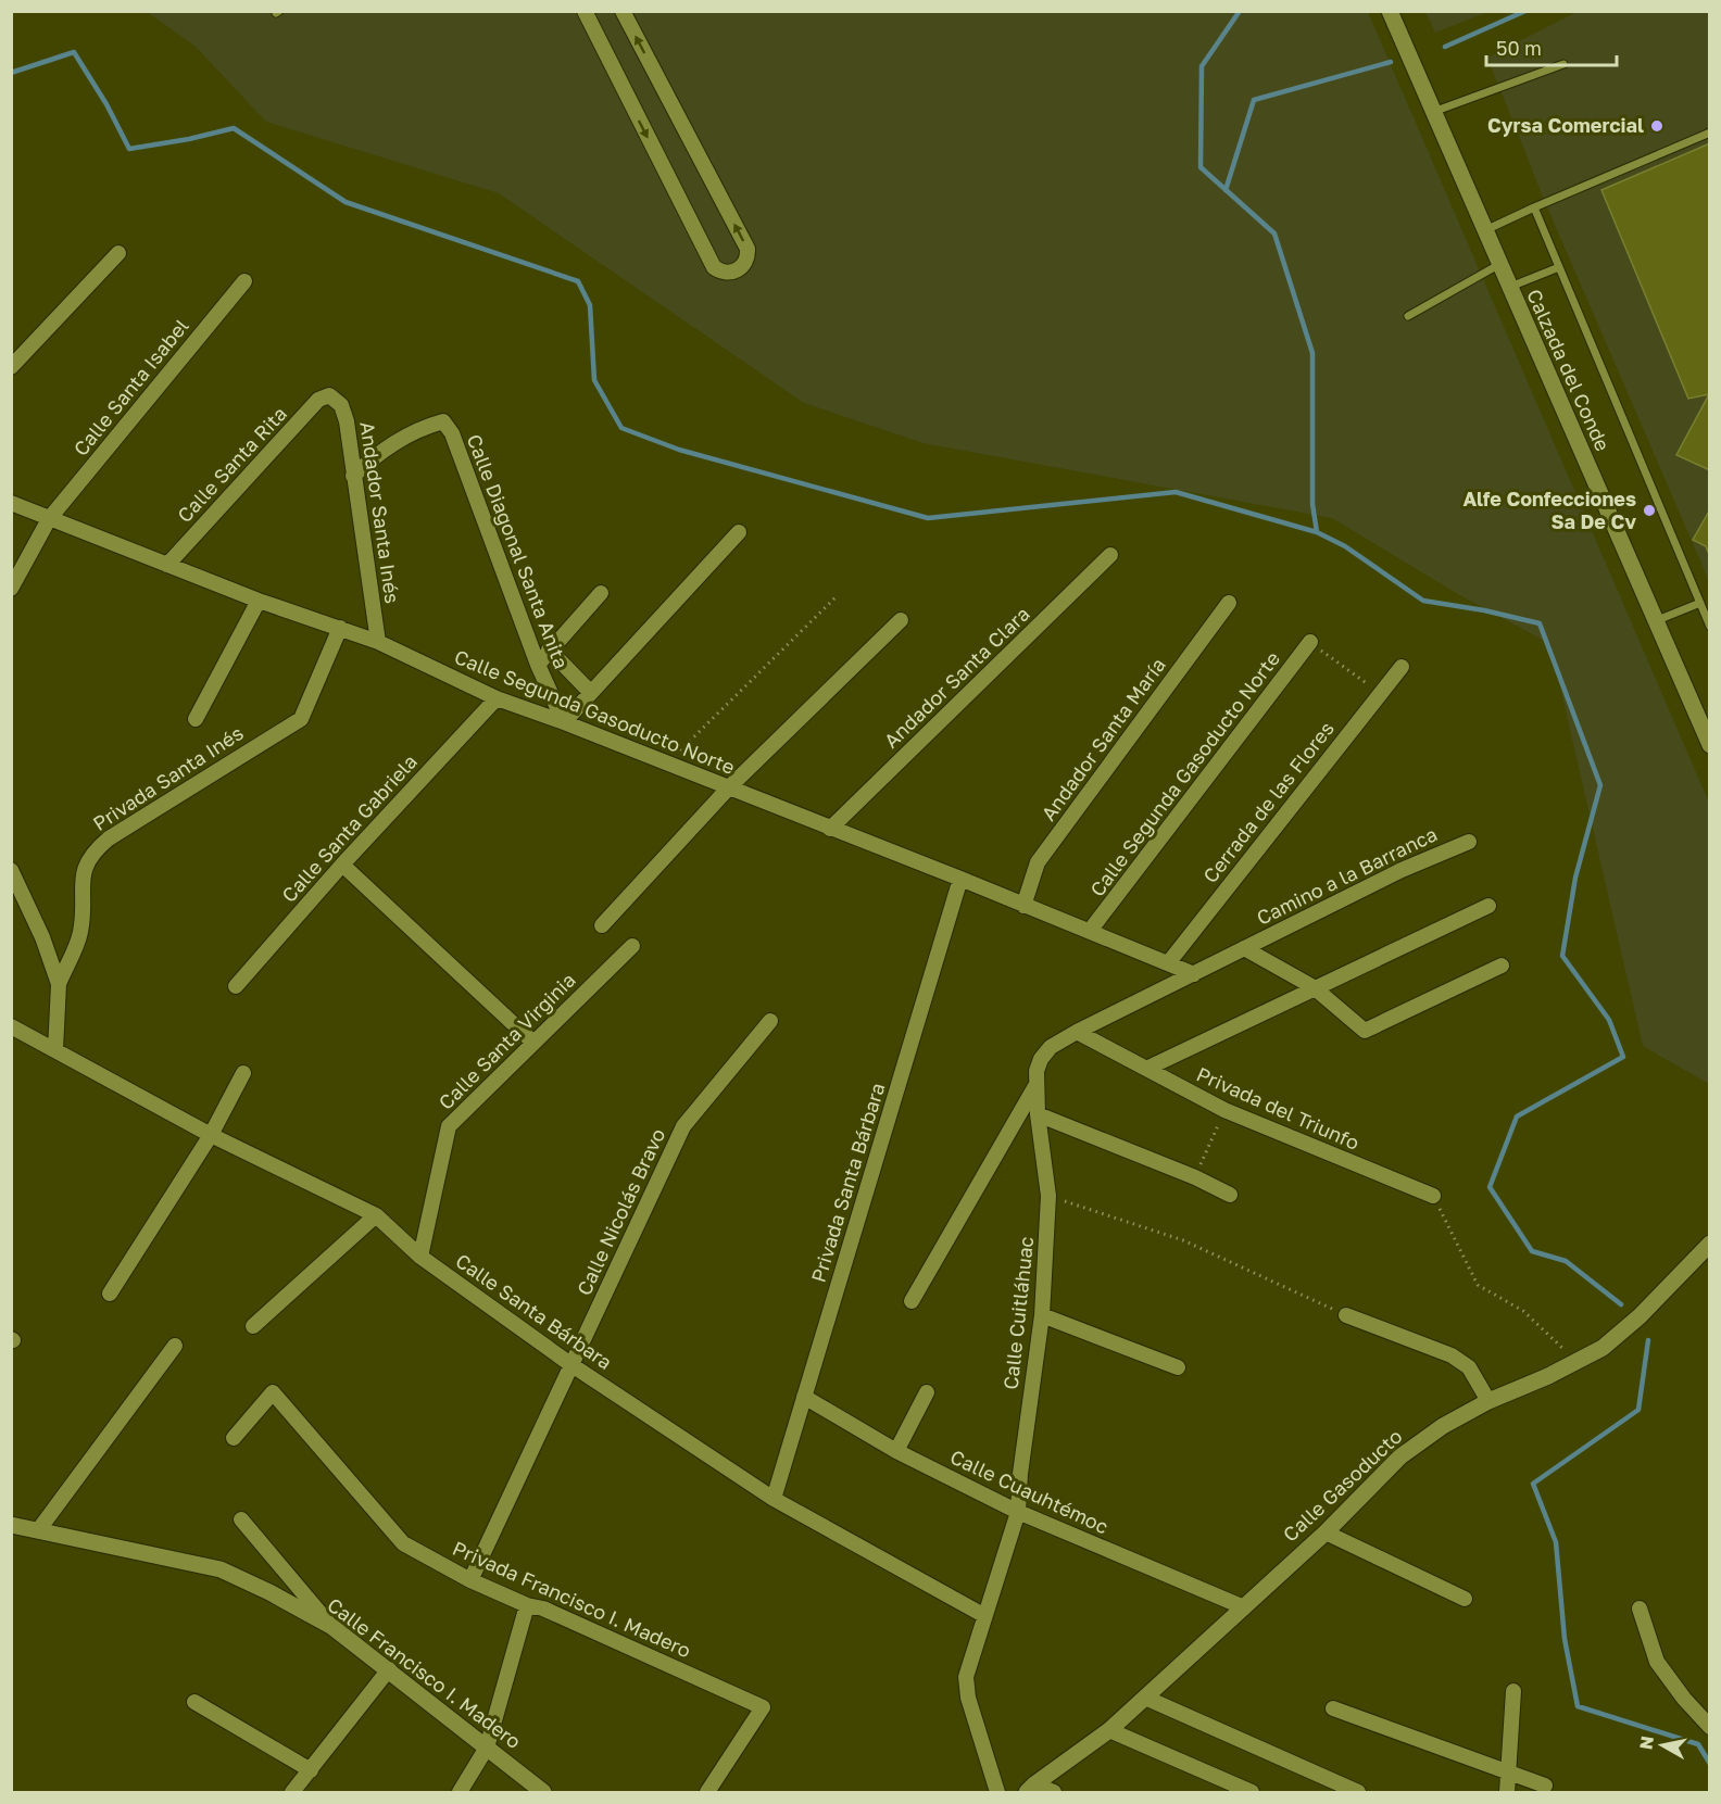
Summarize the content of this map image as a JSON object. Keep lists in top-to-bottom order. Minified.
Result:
{"streets":{"street":["Calzada del Conde","Calle Santa Isabel","Calle Santa Rita","Andador Santa Inés","Calle Diagonal Santa Anita","Andador Santa Clara","Calle Segunda Gasoducto Norte","Andador Santa María","Privada Santa Inés","Cerrada de las Flores","Calle Santa Gabriela","Camino a la Barranca","Calle Santa Virginia","Privada del Triunfo","Privada Santa Bárbara","Calle Nicolás Bravo","Calle Santa Bárbara","Calle Cuitláhuac","Calle Gasoducto","Calle Cuauhtémoc","Privada Francisco I. Madero","Calle Francisco I. Madero"]},"crossings":[["Calle Santa Isabel","Calle Segunda Gasoducto Norte"],["Calle Santa Rita","Andador Santa Inés"],["Calle Santa Rita","Calle Segunda Gasoducto Norte"],["Andador Santa Inés","Calle Diagonal Santa Anita"],["Andador Santa Inés","Calle Segunda Gasoducto Norte"],["Calle Diagonal Santa Anita","Calle Segunda Gasoducto Norte"],["Andador Santa Clara","Calle Segunda Gasoducto Norte"],["Calle Segunda Gasoducto Norte","Andador Santa María"],["Calle Segunda Gasoducto Norte","Privada Santa Inés"],["Calle Segunda Gasoducto Norte","Cerrada de las Flores"],["Calle Segunda Gasoducto Norte","Calle Santa Gabriela"],["Calle Segunda Gasoducto Norte","Privada Santa Bárbara"],["Calle Segunda Gasoducto Norte","Calle Cuitláhuac"],["Camino a la Barranca","Calle Cuitláhuac"],["Calle Santa Virginia","Calle Santa Bárbara"],["Privada del Triunfo","Calle Cuitláhuac"],["Privada Santa Bárbara","Calle Santa Bárbara"],["Privada Santa Bárbara","Calle Cuauhtémoc"],["Calle Nicolás Bravo","Calle Santa Bárbara"],["Calle Nicolás Bravo","Privada Francisco I. Madero"],["Calle Santa Bárbara","Calle Cuitláhuac"],["Calle Cuitláhuac","Calle Cuauhtémoc"],["Calle Gasoducto","Calle Cuauhtémoc"]],"places":["Cyrsa Comercial","Alfe Confecciones Sa De Cv"],"scale_bar":"50 m","north":"left"}
